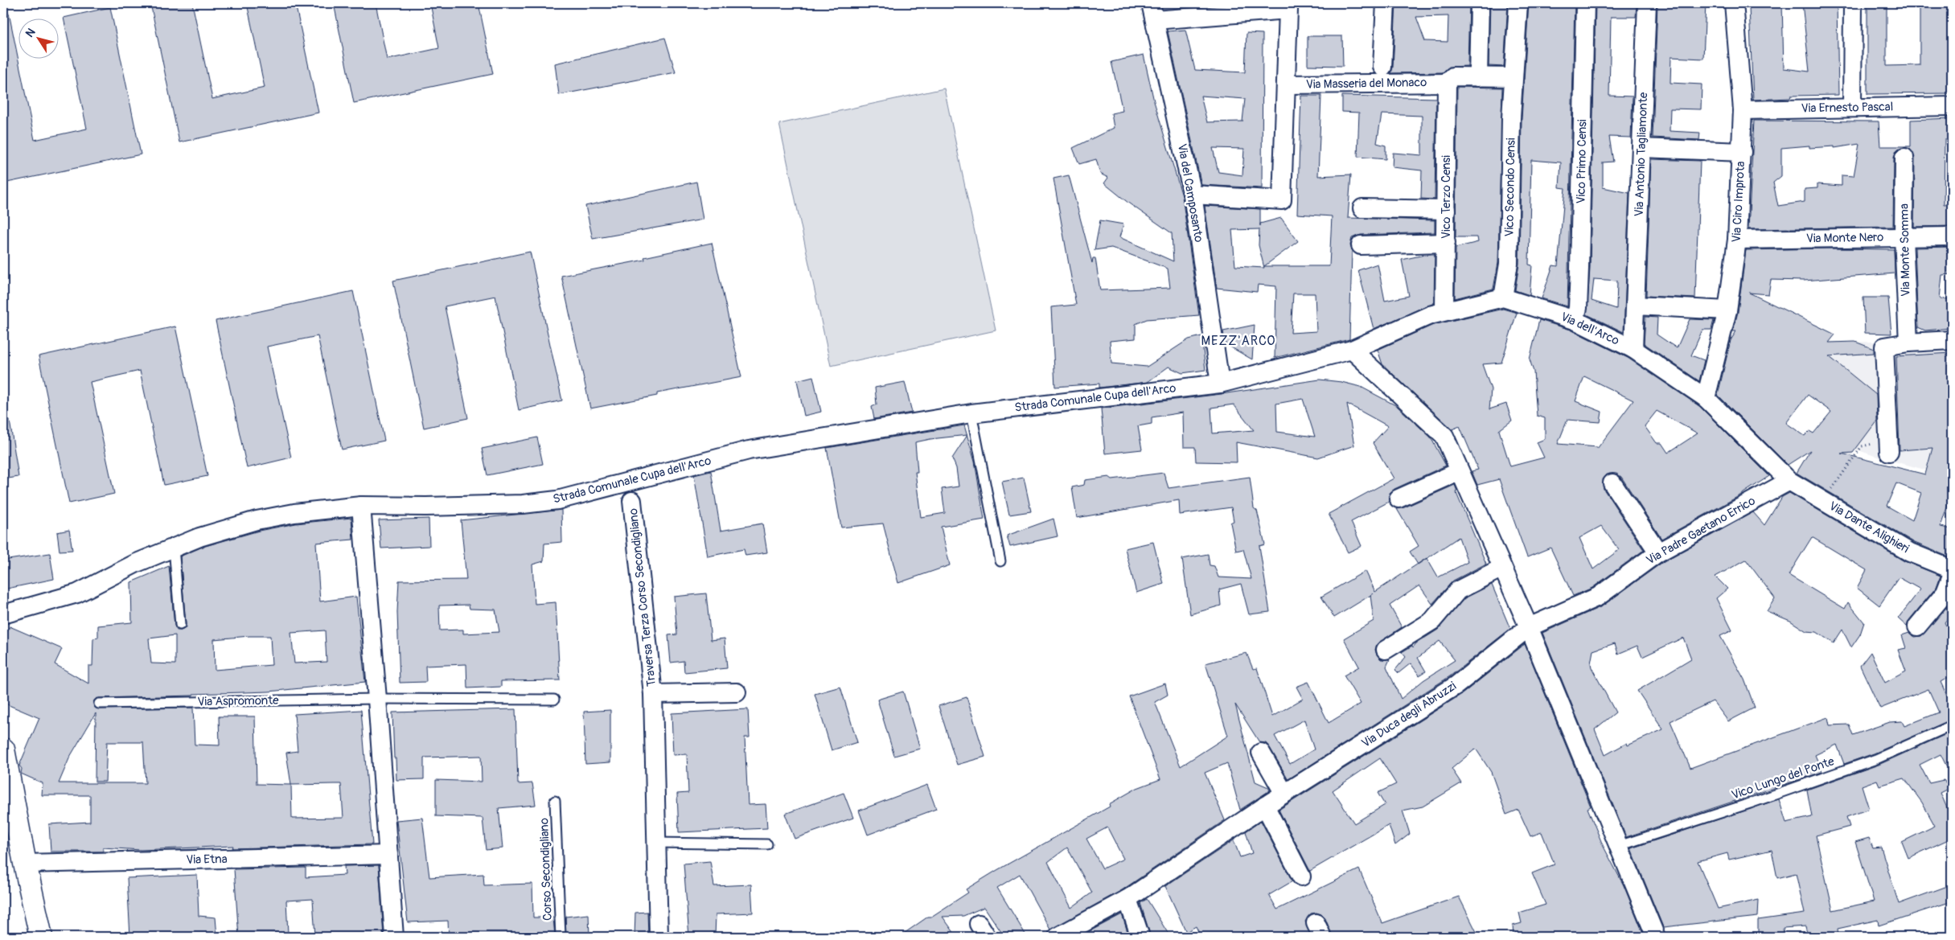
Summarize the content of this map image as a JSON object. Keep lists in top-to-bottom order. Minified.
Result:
{"streets":{"street":["Via Masseria del Monaco","Via Ernesto Pascal","Via Antonio Tagliamonte","Vico Primo Censi","Vico Secondo Censi","Via del Camposanto","Vico Terzo Censi","Via Ciro Improta","Via Monte Nero","Via Monte Somma","Via dell'Arco","Strada Comunale Cupa dell'Arco","Via Dante Alighieri","Via Padre Gaetano Errico","Traversa Terza Corso Secondigliano","Via Duca degli Abruzzi","Via Etna"],"lane":["Via Aspromonte","Vico Lungo del Ponte","Corso Secondigliano"]},"crossings":[["Via Masseria del Monaco","Vico Terzo Censi"],["Via Ernesto Pascal","Via Ciro Improta"],["Via Antonio Tagliamonte","Via dell'Arco"],["Vico Primo Censi","Via dell'Arco"],["Vico Secondo Censi","Via dell'Arco"],["Via del Camposanto","Strada Comunale Cupa dell'Arco"],["Via Ciro Improta","Via Monte Nero"],["Via Ciro Improta","Via dell'Arco"],["Via Monte Nero","Via Monte Somma"],["Via dell'Arco","Via Dante Alighieri"],["Via dell'Arco","Via Padre Gaetano Errico"],["Via Dante Alighieri","Via Padre Gaetano Errico"],["Via Padre Gaetano Errico","Via Duca degli Abruzzi"]],"districts":["MEZZ'ARCO"],"north":"top left"}
